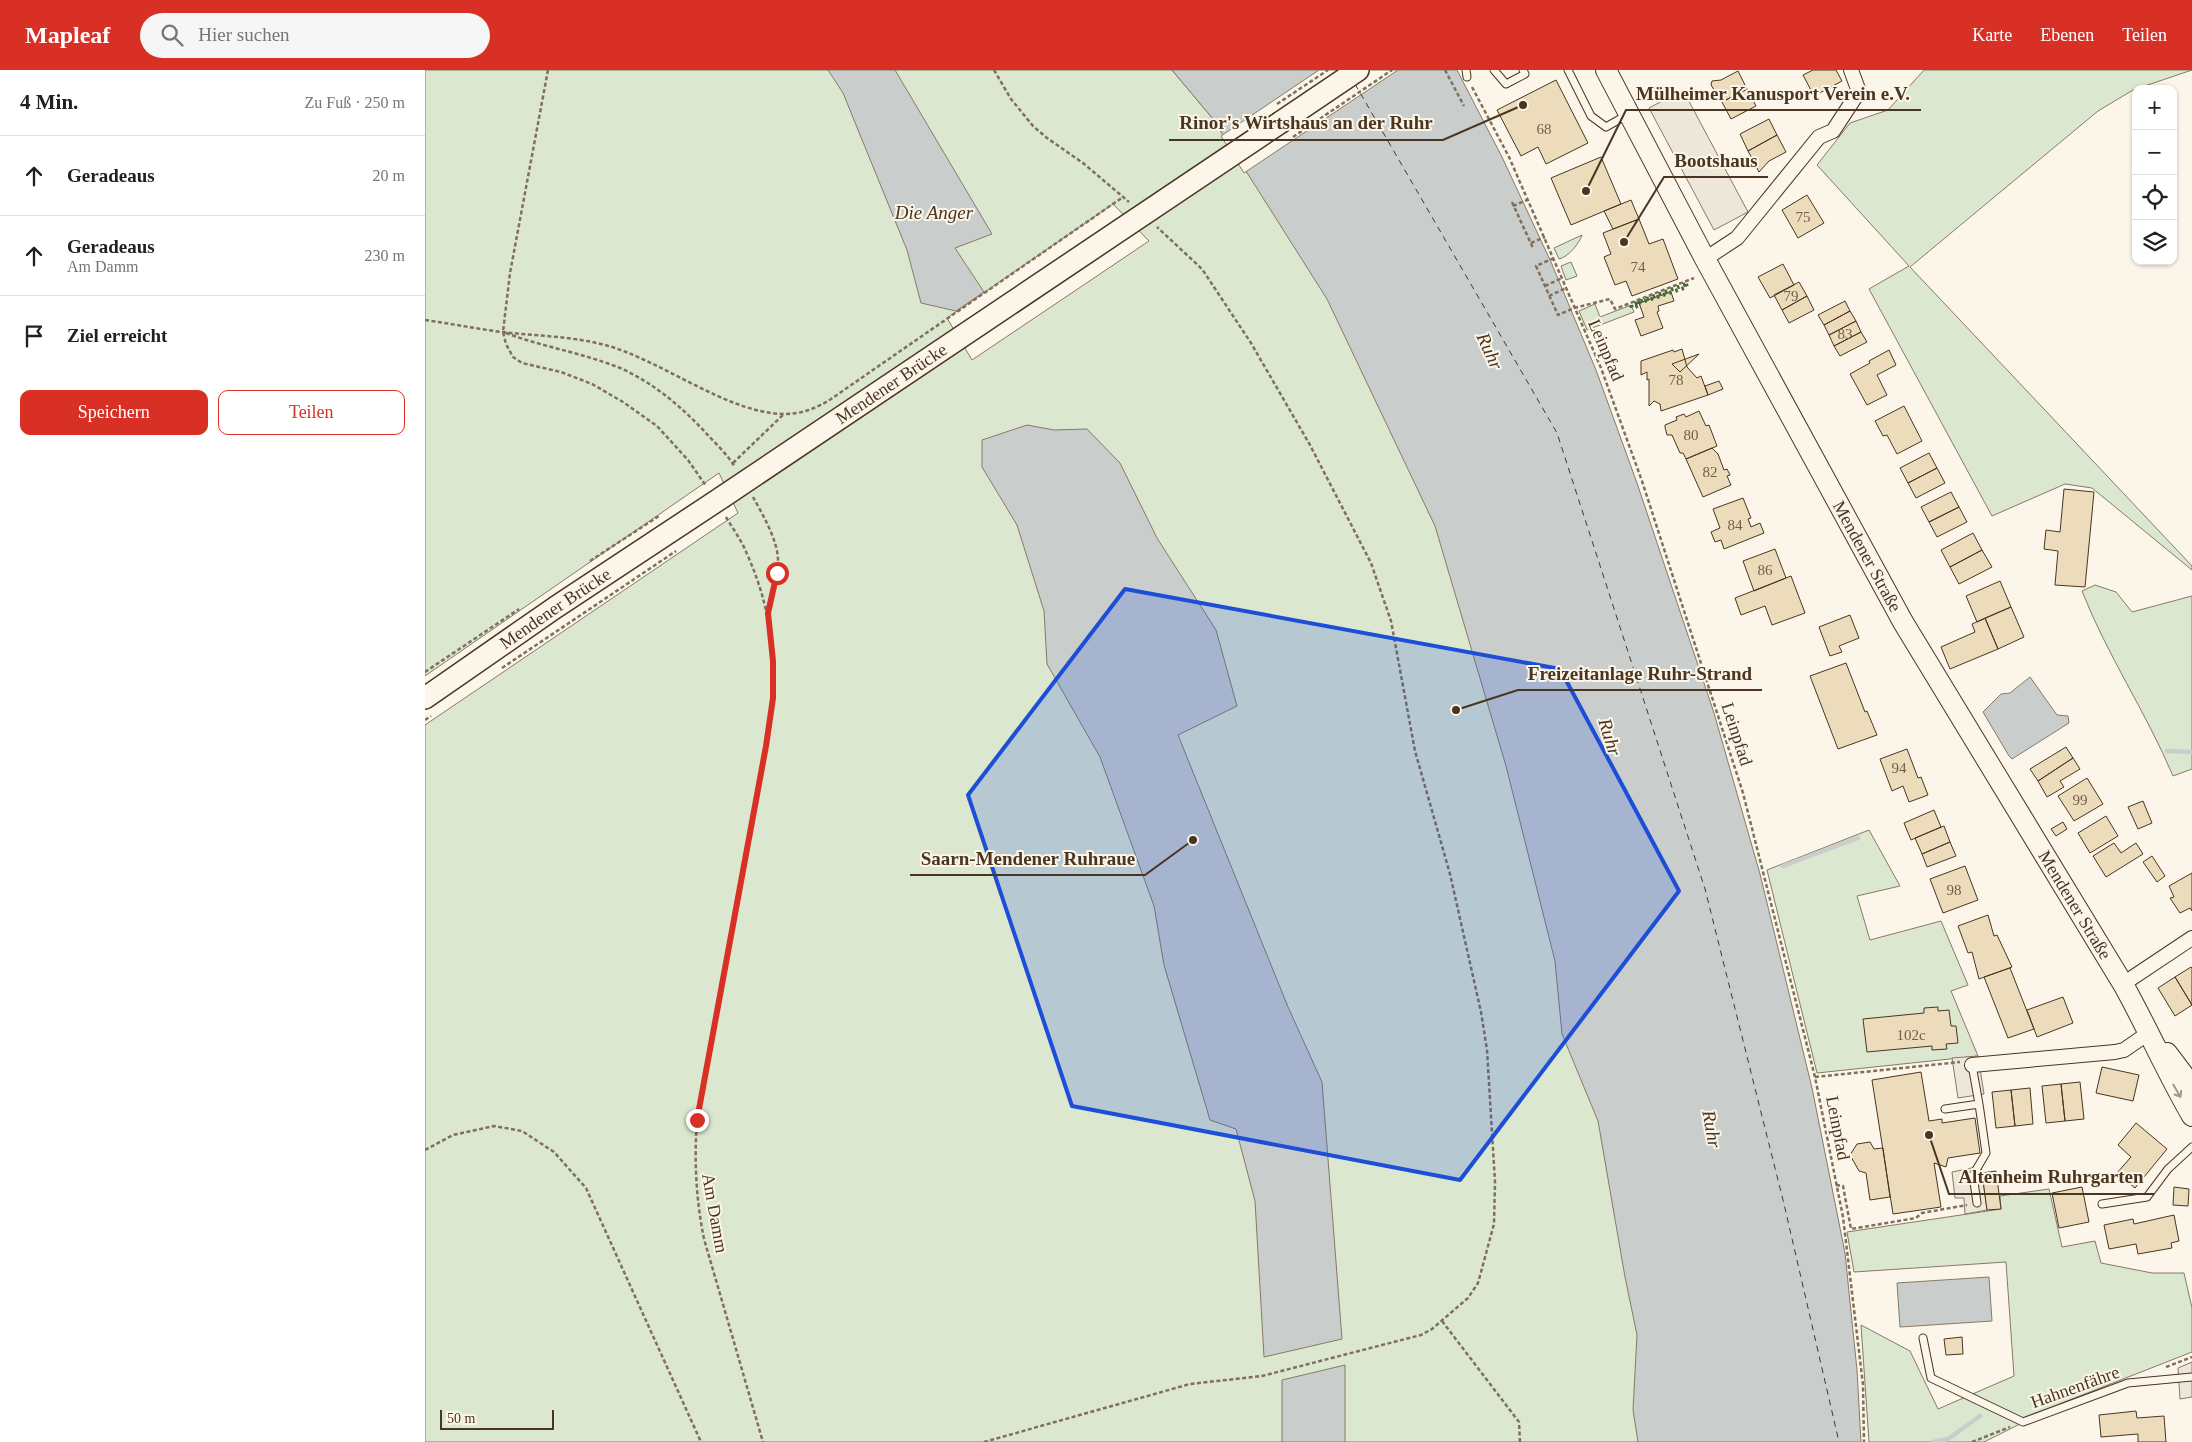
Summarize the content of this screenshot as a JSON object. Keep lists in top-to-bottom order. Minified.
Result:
{"streets":{"main road":["Mendener Brücke","Mendener Straße"],"lane":["Hahnenfähre"],"path":["Leinpfad","Am Damm"]},"crossings":[["Mendener Brücke","Am Damm"]],"water":["Die Anger","Ruhr"],"places":["Rinor's Wirtshaus an der Ruhr","Mülheimer Kanusport Verein e.V.","Bootshaus","Freizeitanlage Ruhr-Strand","Saarn-Mendener Ruhraue","Altenheim Ruhrgarten"],"house_numbers":["68","75","74","79","83","78","80","82","84","86","94","99","98","102c"],"scale_bar":"50 m","page":{"header":"Mapleaf","search":"Hier suchen","nav":["Karte","Ebenen","Teilen"],"heading":["4 Min.","Zu Fuß · 250 m"],"map_buttons":["+","−"],"list":[["Geradeaus","20 m"],["Geradeaus","Am Damm","230 m"],"Ziel erreicht"],"buttons":["Speichern","Teilen"],"scale":"50 m"}}
